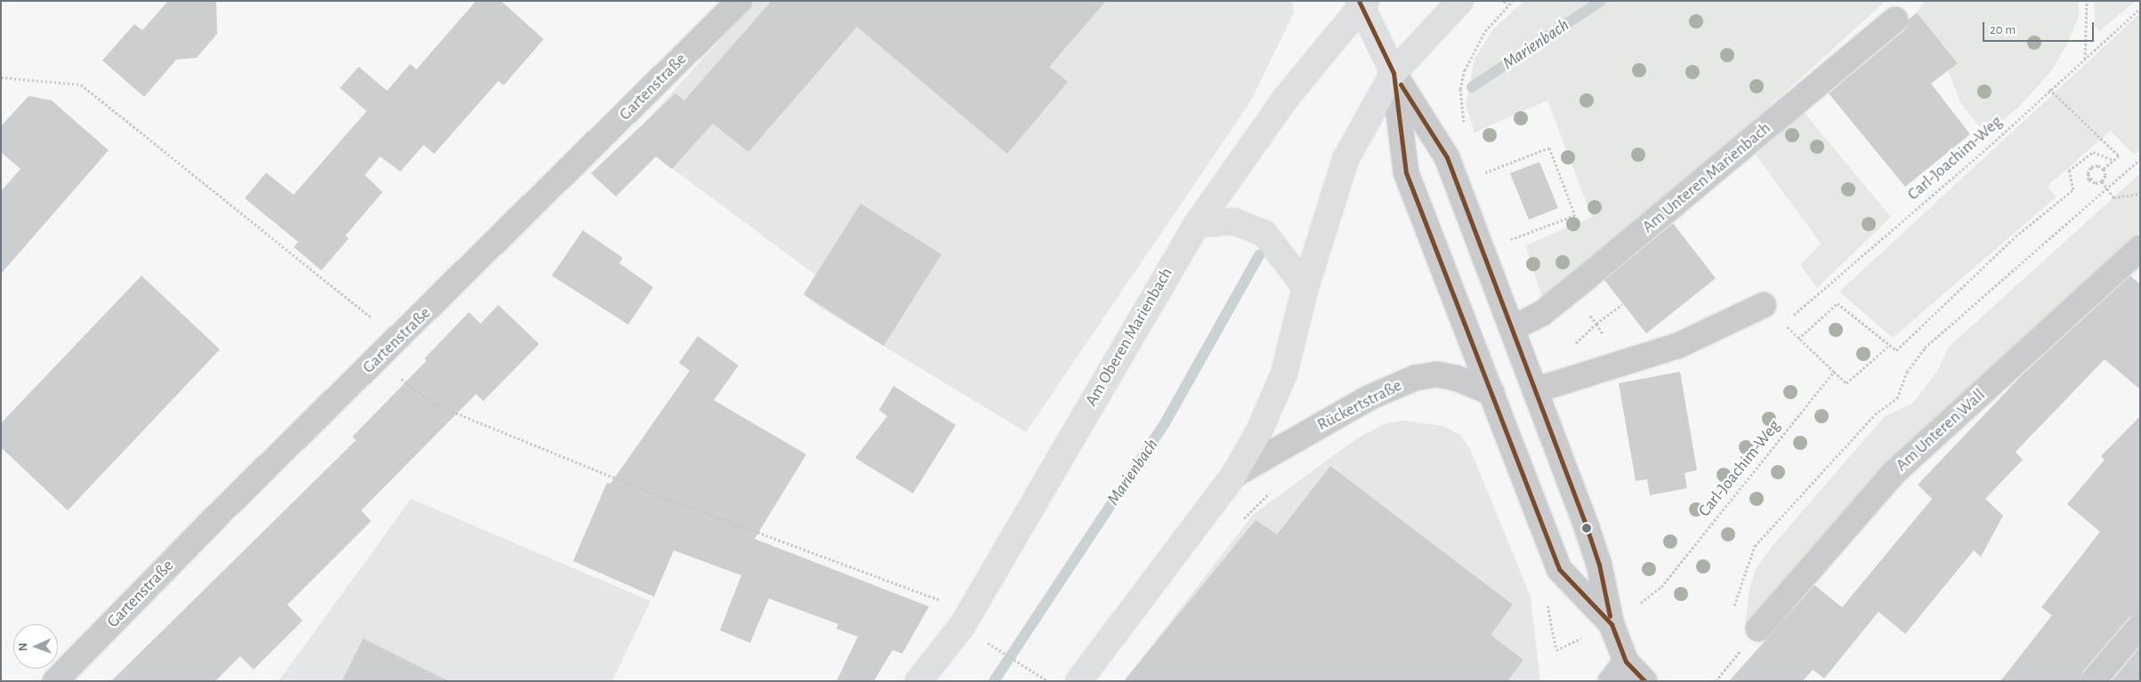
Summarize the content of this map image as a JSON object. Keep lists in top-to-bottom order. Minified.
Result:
{"streets":{"main road":["Am Oberen Marienbach"],"street":["Gartenstraße","Am Unteren Marienbach","Rückertstraße","Am Unteren Wall"],"path":["Carl-Joachim-Weg"]},"water":["Marienbach"],"scale_bar":"20 m","north":"left"}
